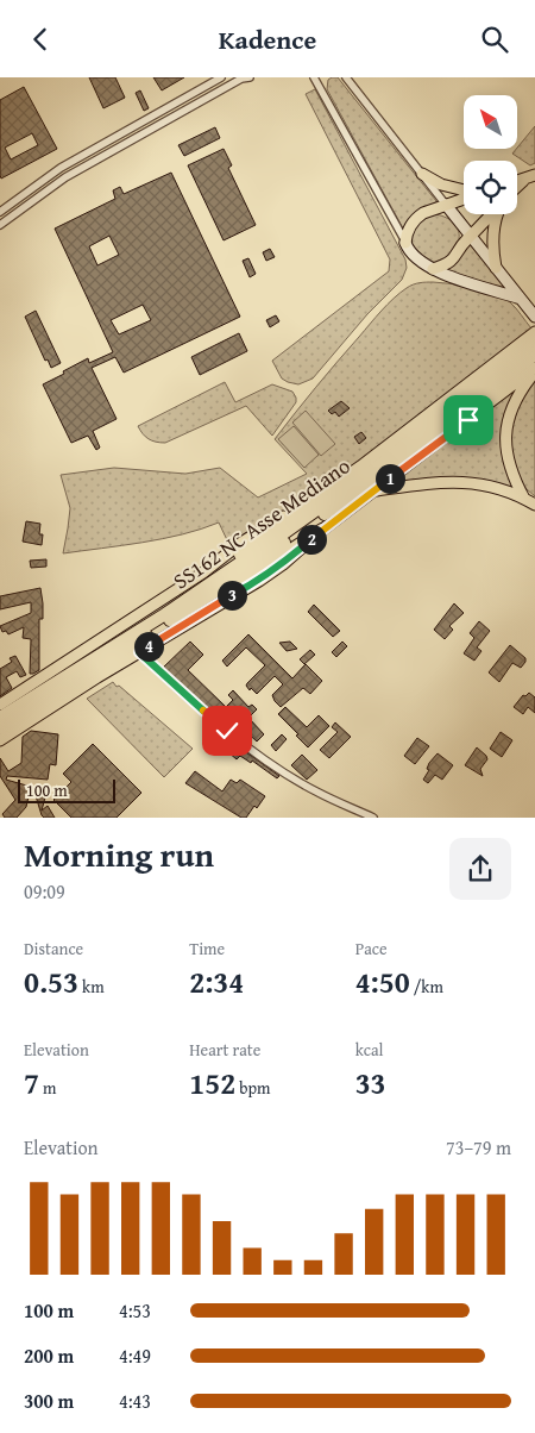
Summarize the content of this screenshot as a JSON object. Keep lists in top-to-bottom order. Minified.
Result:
{"streets":{"highway":["SS162 NC Asse Mediano"]},"scale_bar":"100 m","north":"top left","page":{"header":"Kadence","pins":["1","2","3","4"],"scale":"100 m","heading":["Morning run","09:09"],"stats":[["Distance","0.53 km"],["Time","2:34"],["Pace","4:50 /km"],["Elevation","7 m"],["Heart rate","152 bpm"],["kcal","33"]],"chart":["Elevation","73–79 m"],"list":[{"name":"100 m","note":"4:53"},{"name":"200 m","note":"4:49"},{"name":"300 m","note":"4:43"}]}}
